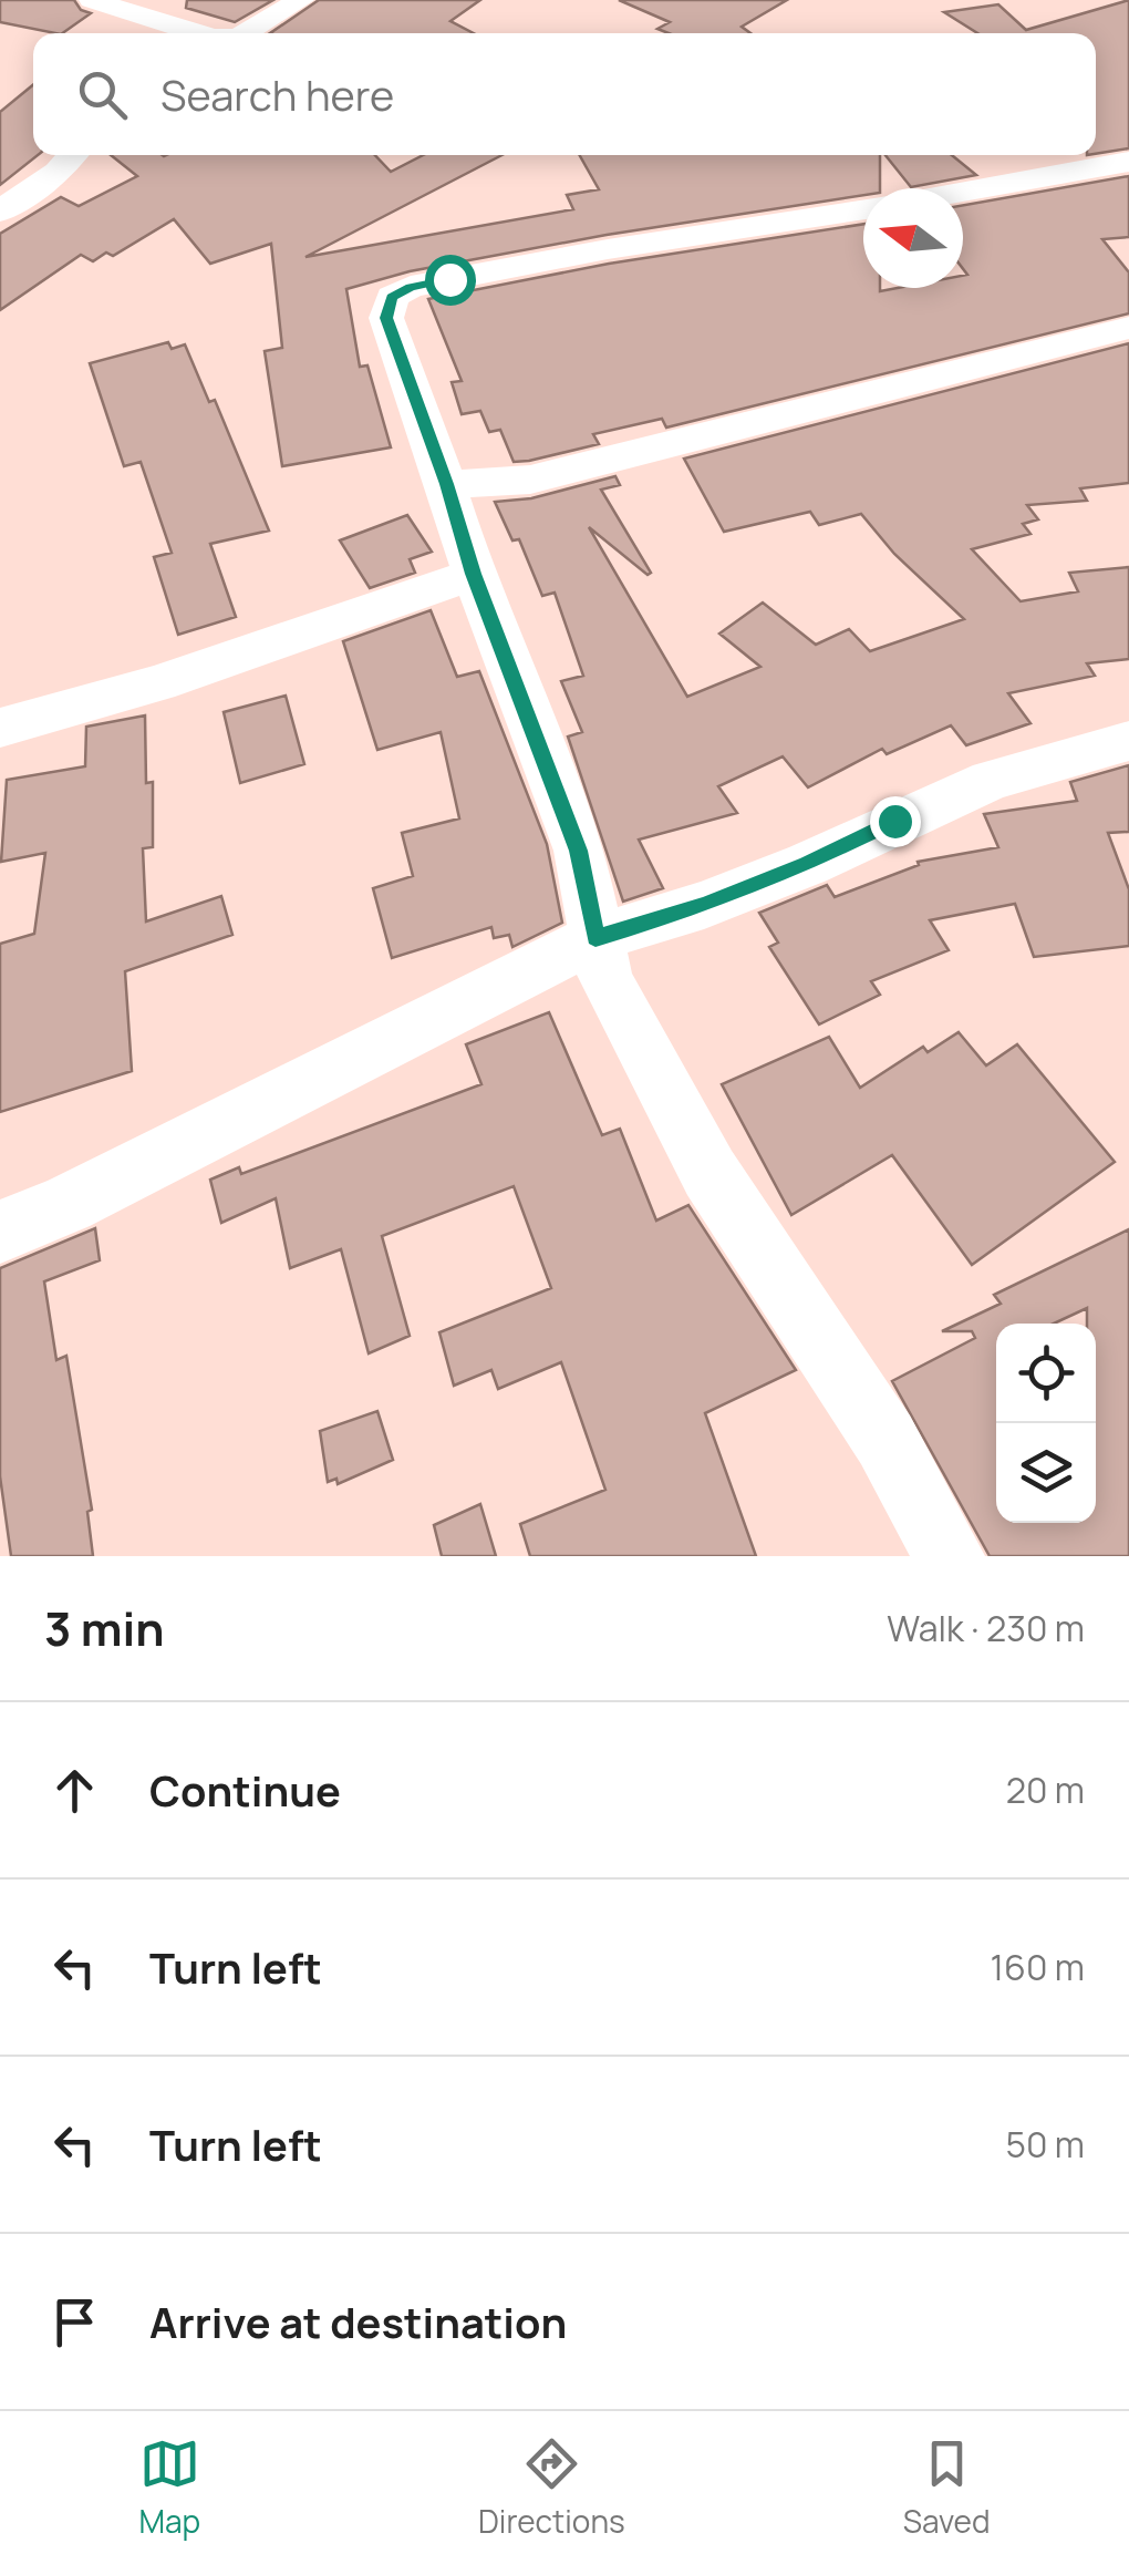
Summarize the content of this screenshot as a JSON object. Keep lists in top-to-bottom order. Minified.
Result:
{"north":"left","page":{"search":"Search here","heading":["3 min","Walk · 230 m"],"list":[["Continue","20 m"],["Turn left","160 m"],["Turn left","50 m"],"Arrive at destination"],"nav":["Map","Directions","Saved"]}}
